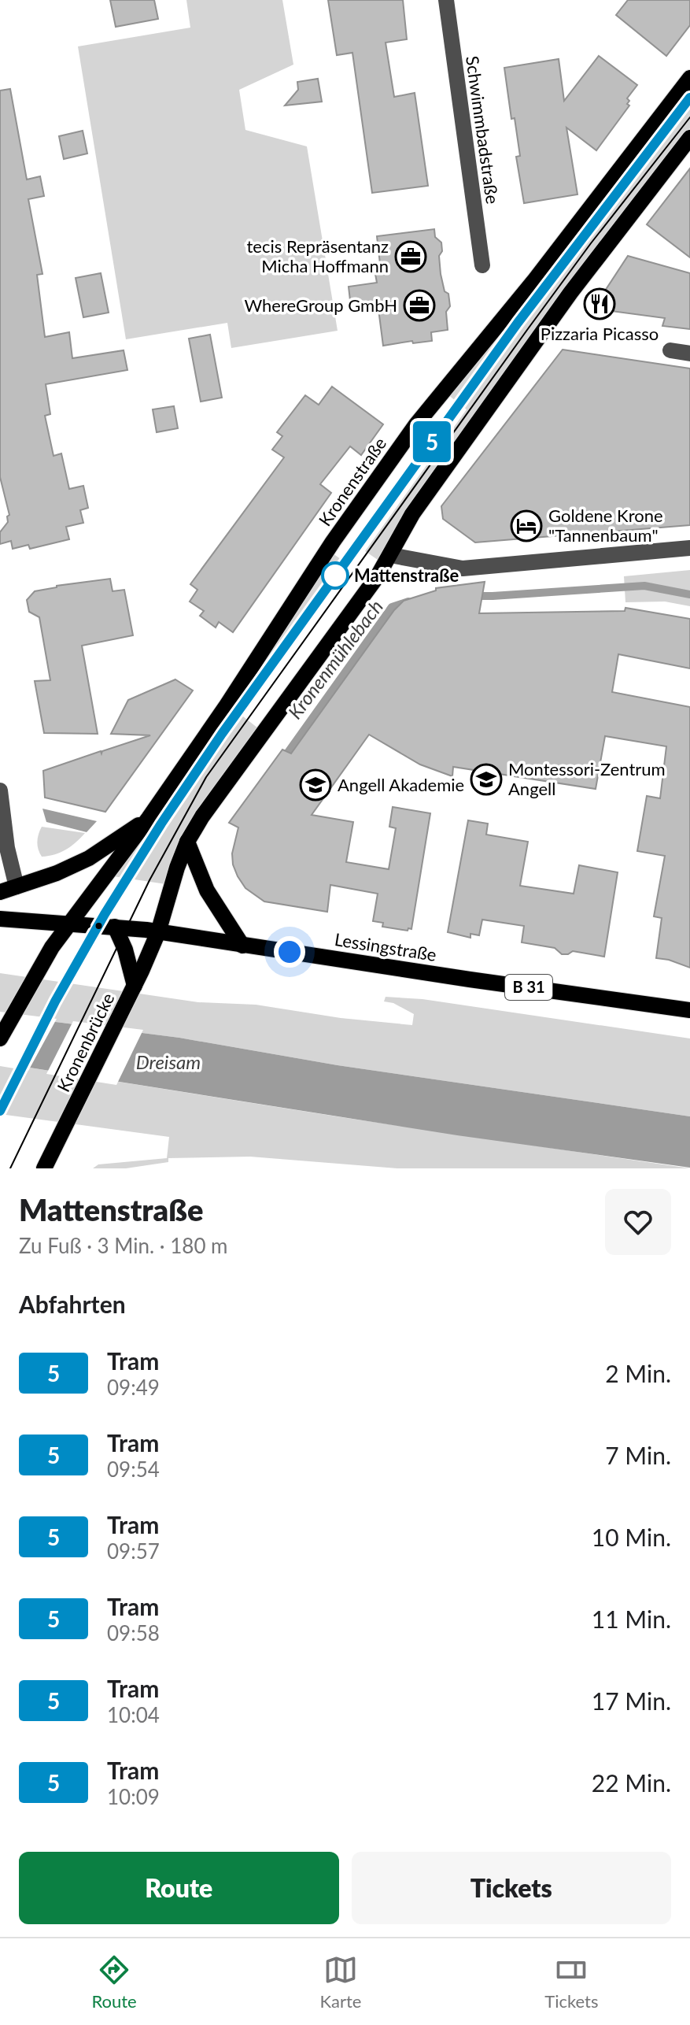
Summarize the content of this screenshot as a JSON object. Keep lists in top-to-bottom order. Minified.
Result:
{"streets":{"main road":["Kronenstraße","Lessingstraße","B 31","Kronenbrücke"],"street":["Schwimmbadstraße"]},"crossings":[["Kronenstraße","Lessingstraße"],["Lessingstraße","Kronenbrücke"]],"water":["Kronenmühlebach","Dreisam"],"places":{"office":["tecis Repräsentanz Micha Hoffmann","WhereGroup GmbH"],"restaurant":["Pizzaria Picasso"],"hotel":["Goldene Krone \"Tannenbaum\""],"other":["Mattenstraße"],"school or university":["Montessori-Zentrum Angell","Angell Akademie"]},"lines":["tram line 5"],"page":{"on_map":"5","heading":[["Mattenstraße","Zu Fuß · 3 Min. · 180 m"],"Abfahrten"],"list":[{"mark":"5","name":"Tram","note":"09:49","value":"2 Min."},{"mark":"5","name":"Tram","note":"09:54","value":"7 Min."},{"mark":"5","name":"Tram","note":"09:57","value":"10 Min."},{"mark":"5","name":"Tram","note":"09:58","value":"11 Min."},{"mark":"5","name":"Tram","note":"10:04","value":"17 Min."},{"mark":"5","name":"Tram","note":"10:09","value":"22 Min."}],"buttons":["Route","Tickets"],"tabs":["Route","Karte","Tickets"]}}
